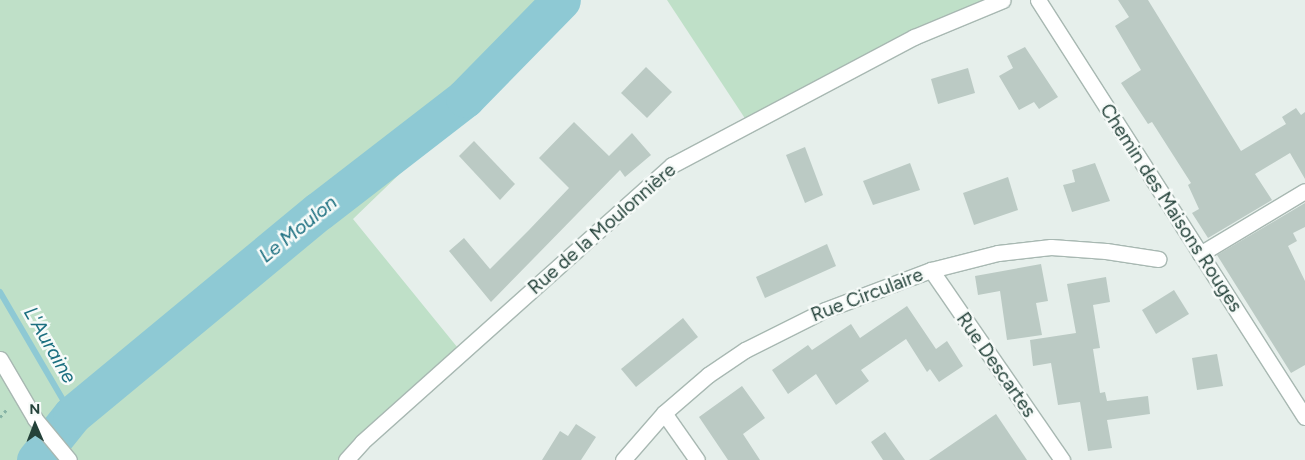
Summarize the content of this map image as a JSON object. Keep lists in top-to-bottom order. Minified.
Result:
{"streets":{"street":["Chemin des Maisons Rouges","Rue de la Moulonnière","Rue Circulaire","Rue Descartes"]},"crossings":[["Rue Circulaire","Rue Descartes"]],"water":["Le Moulon","L'Auraine"],"north":"top"}
